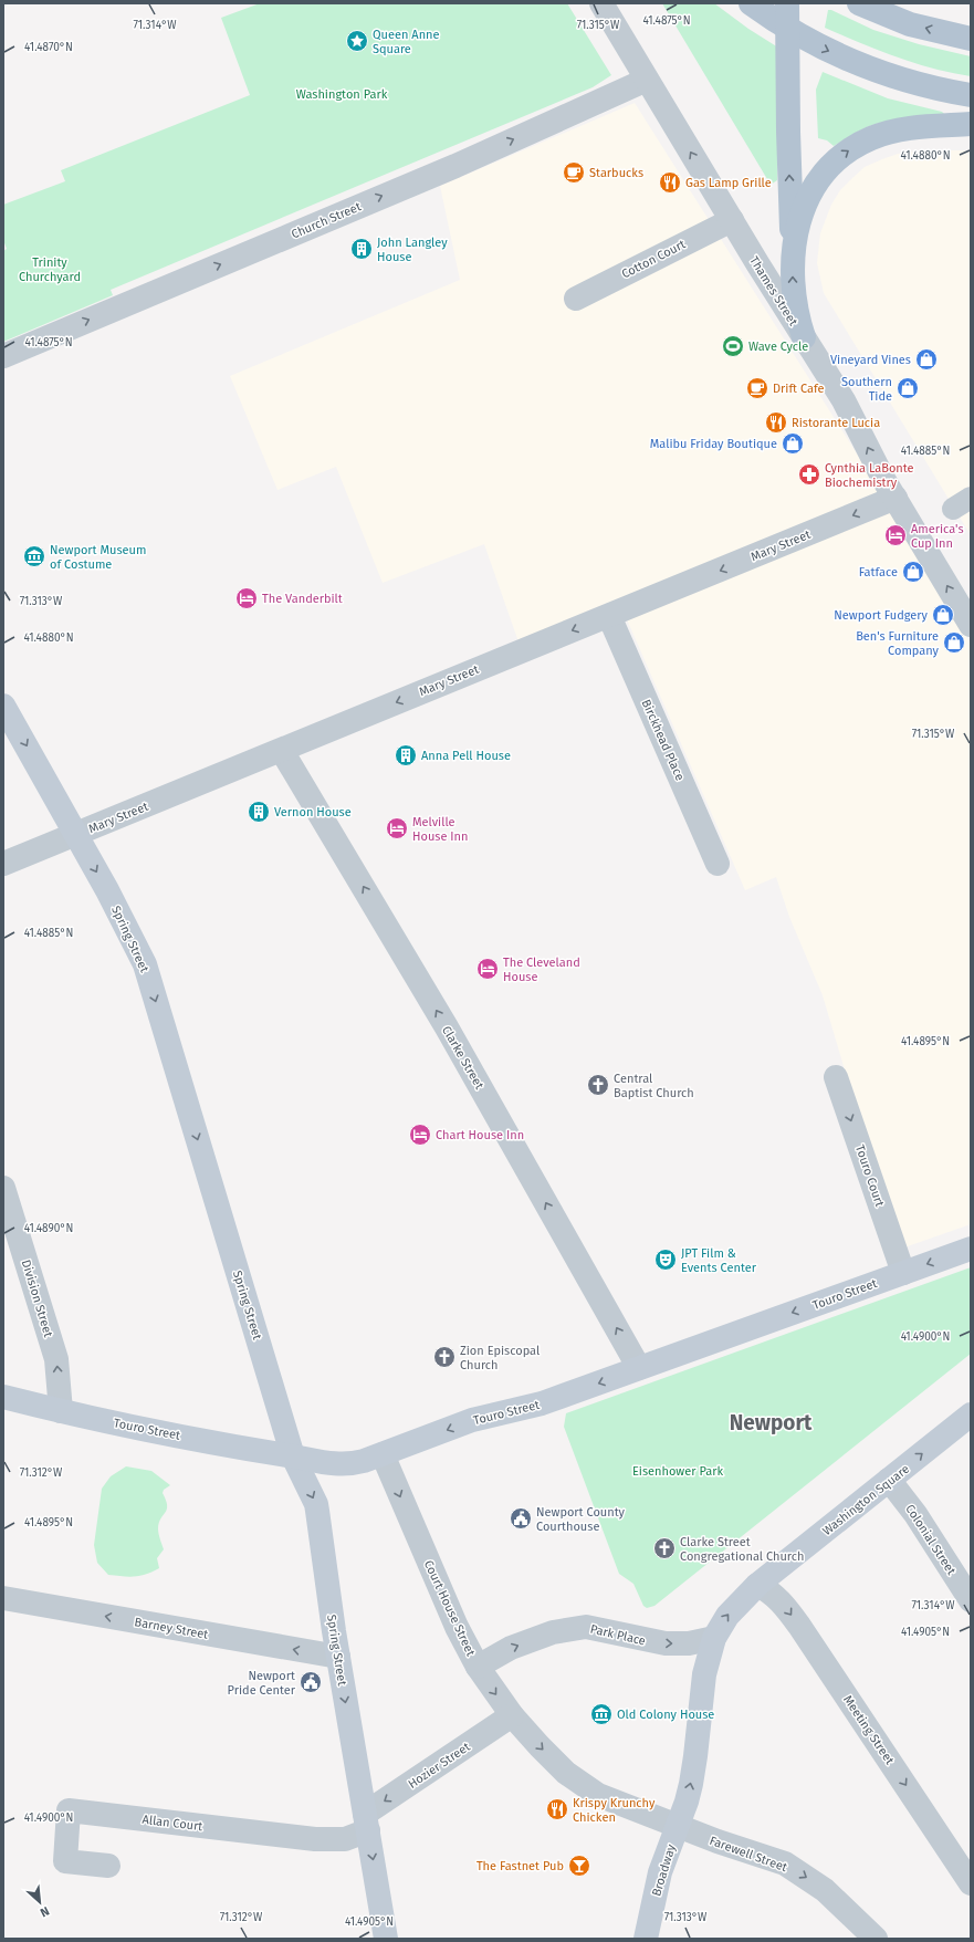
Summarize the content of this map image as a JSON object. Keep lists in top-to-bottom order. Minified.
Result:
{"streets":{"main road":["Spring Street","Touro Street","Washington Square","Broadway"],"street":["Church Street","Cotton Court","Thames Street","Mary Street","Birckhead Place","Clarke Street","Touro Court","Division Street","Colonial Street","Court House Street","Barney Street","Park Place","Meeting Street","Hozier Street","Allan Court","Farewell Street"]},"crossings":[["Church Street","Thames Street"],["Cotton Court","Thames Street"],["Thames Street","Mary Street"],["Mary Street","Birckhead Place"],["Mary Street","Spring Street"],["Mary Street","Clarke Street"],["Spring Street","Touro Street"],["Spring Street","Barney Street"],["Spring Street","Hozier Street"],["Spring Street","Allan Court"],["Clarke Street","Touro Street"],["Touro Court","Touro Street"],["Touro Street","Division Street"],["Touro Street","Court House Street"],["Washington Square","Colonial Street"],["Washington Square","Court House Street"],["Washington Square","Park Place"],["Washington Square","Meeting Street"],["Washington Square","Farewell Street"],["Washington Square","Broadway"],["Court House Street","Park Place"],["Court House Street","Hozier Street"],["Court House Street","Farewell Street"],["Court House Street","Broadway"],["Hozier Street","Allan Court"],["Farewell Street","Broadway"]],"one_way":["Church Street","Thames Street","Mary Street","Spring Street","Clarke Street","Touro Court","Touro Street","Division Street","Washington Square","Court House Street","Barney Street","Park Place","Meeting Street","Hozier Street","Farewell Street"],"districts":["Newport"],"parks":["Washington Park","Trinity Churchyard","Eisenhower Park"],"places":{"place":["Queen Anne Square"],"cafe":["Starbucks","Drift Cafe"],"restaurant":["Gas Lamp Grille","Ristorante Lucia","Krispy Krunchy Chicken"],"building":["John Langley House","Anna Pell House","Vernon House"],"sports":["Wave Cycle"],"shop":["Vineyard Vines","Southern Tide","Malibu Friday Boutique","Fatface","Newport Fudgery","Ben's Furniture Company"],"pharmacy":["Cynthia LaBonte Biochemistry"],"hotel":["America's Cup Inn","The Vanderbilt","Melville House Inn","The Cleveland House","Chart House Inn"],"museum":["Newport Museum of Costume","Old Colony House"],"church":["Central Baptist Church","Zion Episcopal Church","Clarke Street Congregational Church"],"theatre":["JPT Film & Events Center"],"public building":["Newport County Courthouse","Newport Pride Center"],"bar":["The Fastnet Pub"]},"north":"bottom right","coordinates":["41.4875°N","71.314°W","71.315°W","41.4870°N","41.4880°N","41.4885°N","71.313°W","41.4895°N","41.4890°N","41.4900°N","71.312°W","41.4905°N"]}
